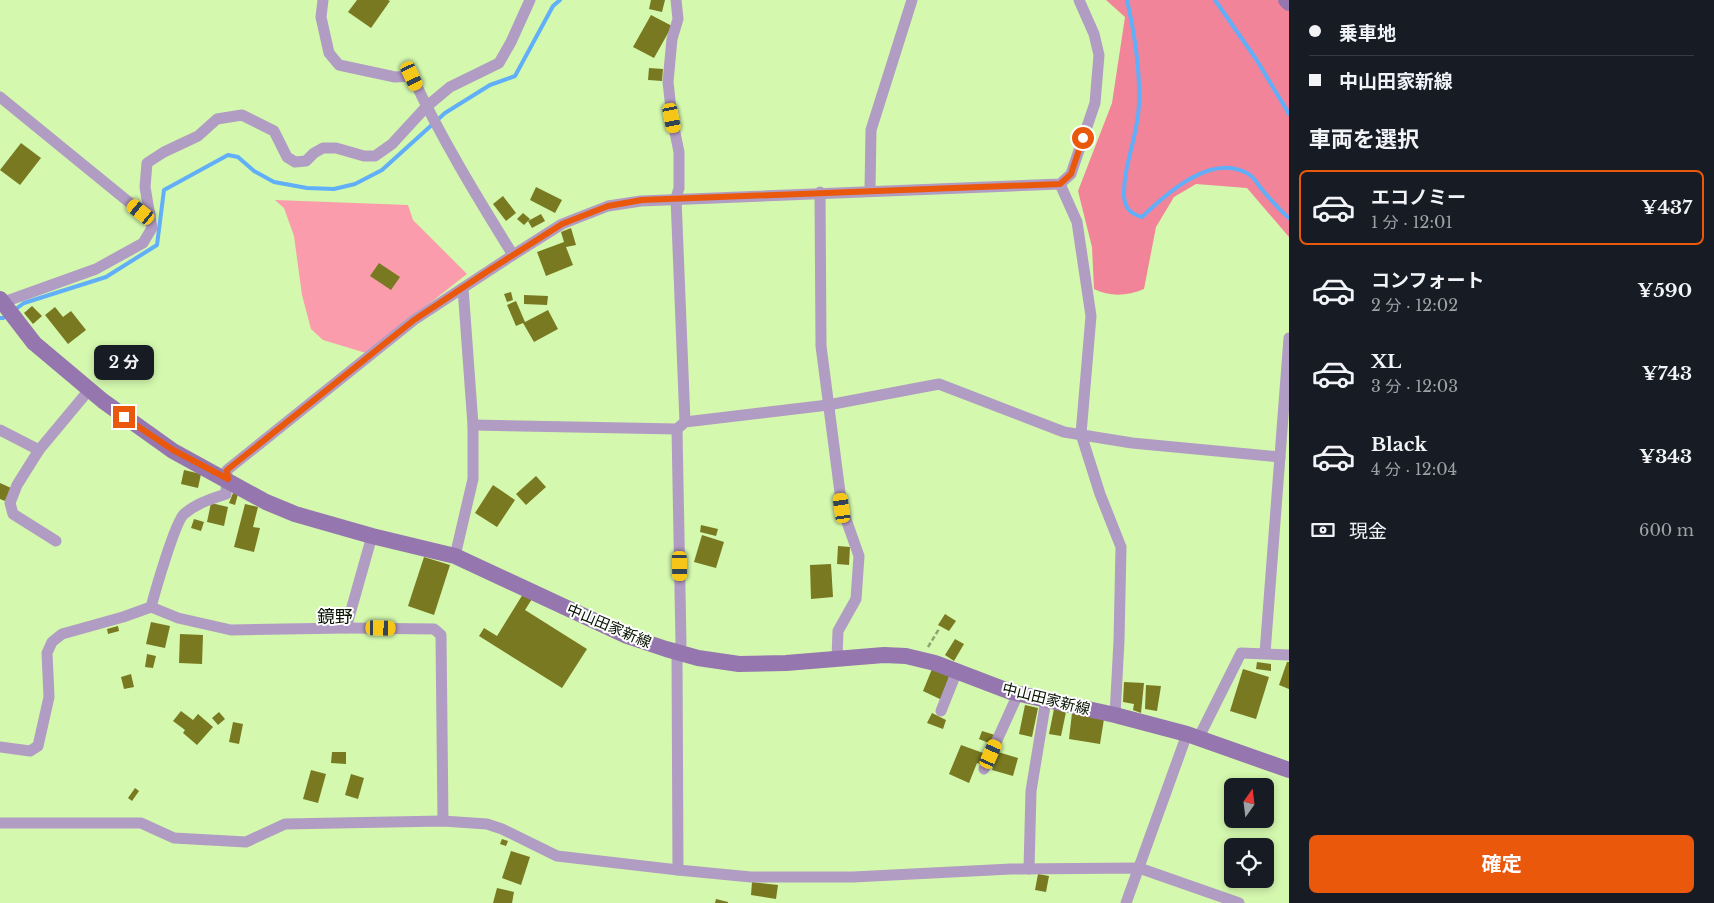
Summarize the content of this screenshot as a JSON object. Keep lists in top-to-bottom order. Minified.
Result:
{"streets":{"main road":["中山田家新線"]},"districts":["鏡野"],"north":"top","page":{"banner":["乗車地","中山田家新線"],"heading":"車両を選択","list":[{"name":"エコノミー","note":"1 分 · 12:01","value":"¥437"},{"name":"コンフォート","note":"2 分 · 12:02","value":"¥590"},{"name":"XL","note":"3 分 · 12:03","value":"¥743"},{"name":"Black","note":"4 分 · 12:04","value":"¥343"}],"bubble":"2 分","pay":["現金","600 m"],"buttons":"確定"}}
